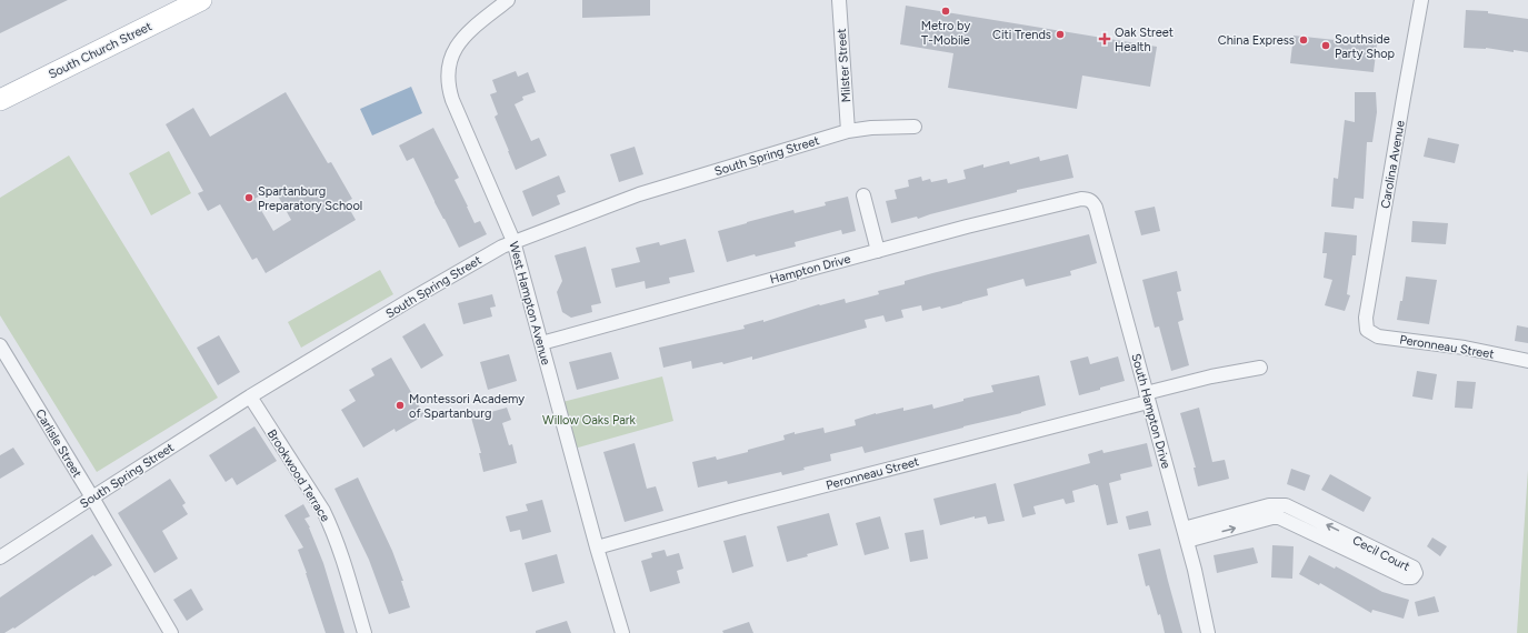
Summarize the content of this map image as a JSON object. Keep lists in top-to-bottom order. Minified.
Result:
{"streets":{"main road":["South Church Street"],"street":["Milster Street","South Spring Street","Carolina Avenue","Hampton Drive","West Hampton Avenue","Peronneau Street","South Hampton Drive","Carlisle Street","Brookwood Terrace","Cecil Court"]},"crossings":[["Milster Street","South Spring Street"],["South Spring Street","West Hampton Avenue"],["South Spring Street","Carlisle Street"],["South Spring Street","Brookwood Terrace"],["Carolina Avenue","Peronneau Street"],["Hampton Drive","West Hampton Avenue"],["Hampton Drive","South Hampton Drive"],["West Hampton Avenue","Peronneau Street"],["Peronneau Street","South Hampton Drive"]],"parks":["Willow Oaks Park"],"places":{"other":["Metro by T-Mobile","Citi Trends","China Express","Southside Party Shop","Spartanburg Preparatory School","Montessori Academy of Spartanburg"],"health":["Oak Street Health"]}}
